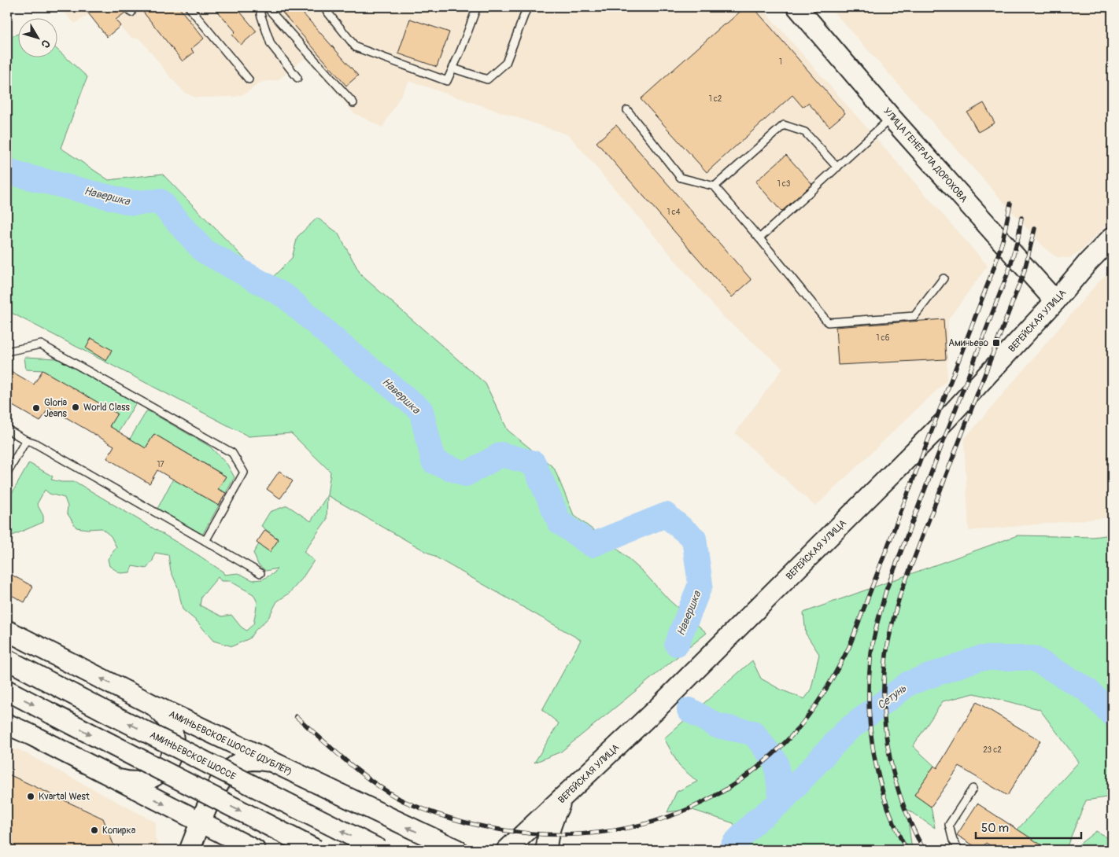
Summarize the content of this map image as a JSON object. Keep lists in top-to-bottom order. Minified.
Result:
{"streets":{"street":["УЛИЦА ГЕНЕРАЛА ДОРОХОВА","ВЕРЕЙСКАЯ УЛИЦА","АМИНЬЕВСКОЕ ШОССЕ (ДУБЛЁР)","АМИНЬЕВСКОЕ ШОССЕ"]},"crossings":[["УЛИЦА ГЕНЕРАЛА ДОРОХОВА","ВЕРЕЙСКАЯ УЛИЦА"]],"water":["Навершка","Сетунь"],"places":{"transit":["Аминьево"],"other":["World Class","Gloria Jeans","Kvartal West","Копирка"]},"house_numbers":["1","1 с2","1 с3","1 с4","1 с6","17","23 с2"],"scale_bar":"50 m","north":"bottom right"}
